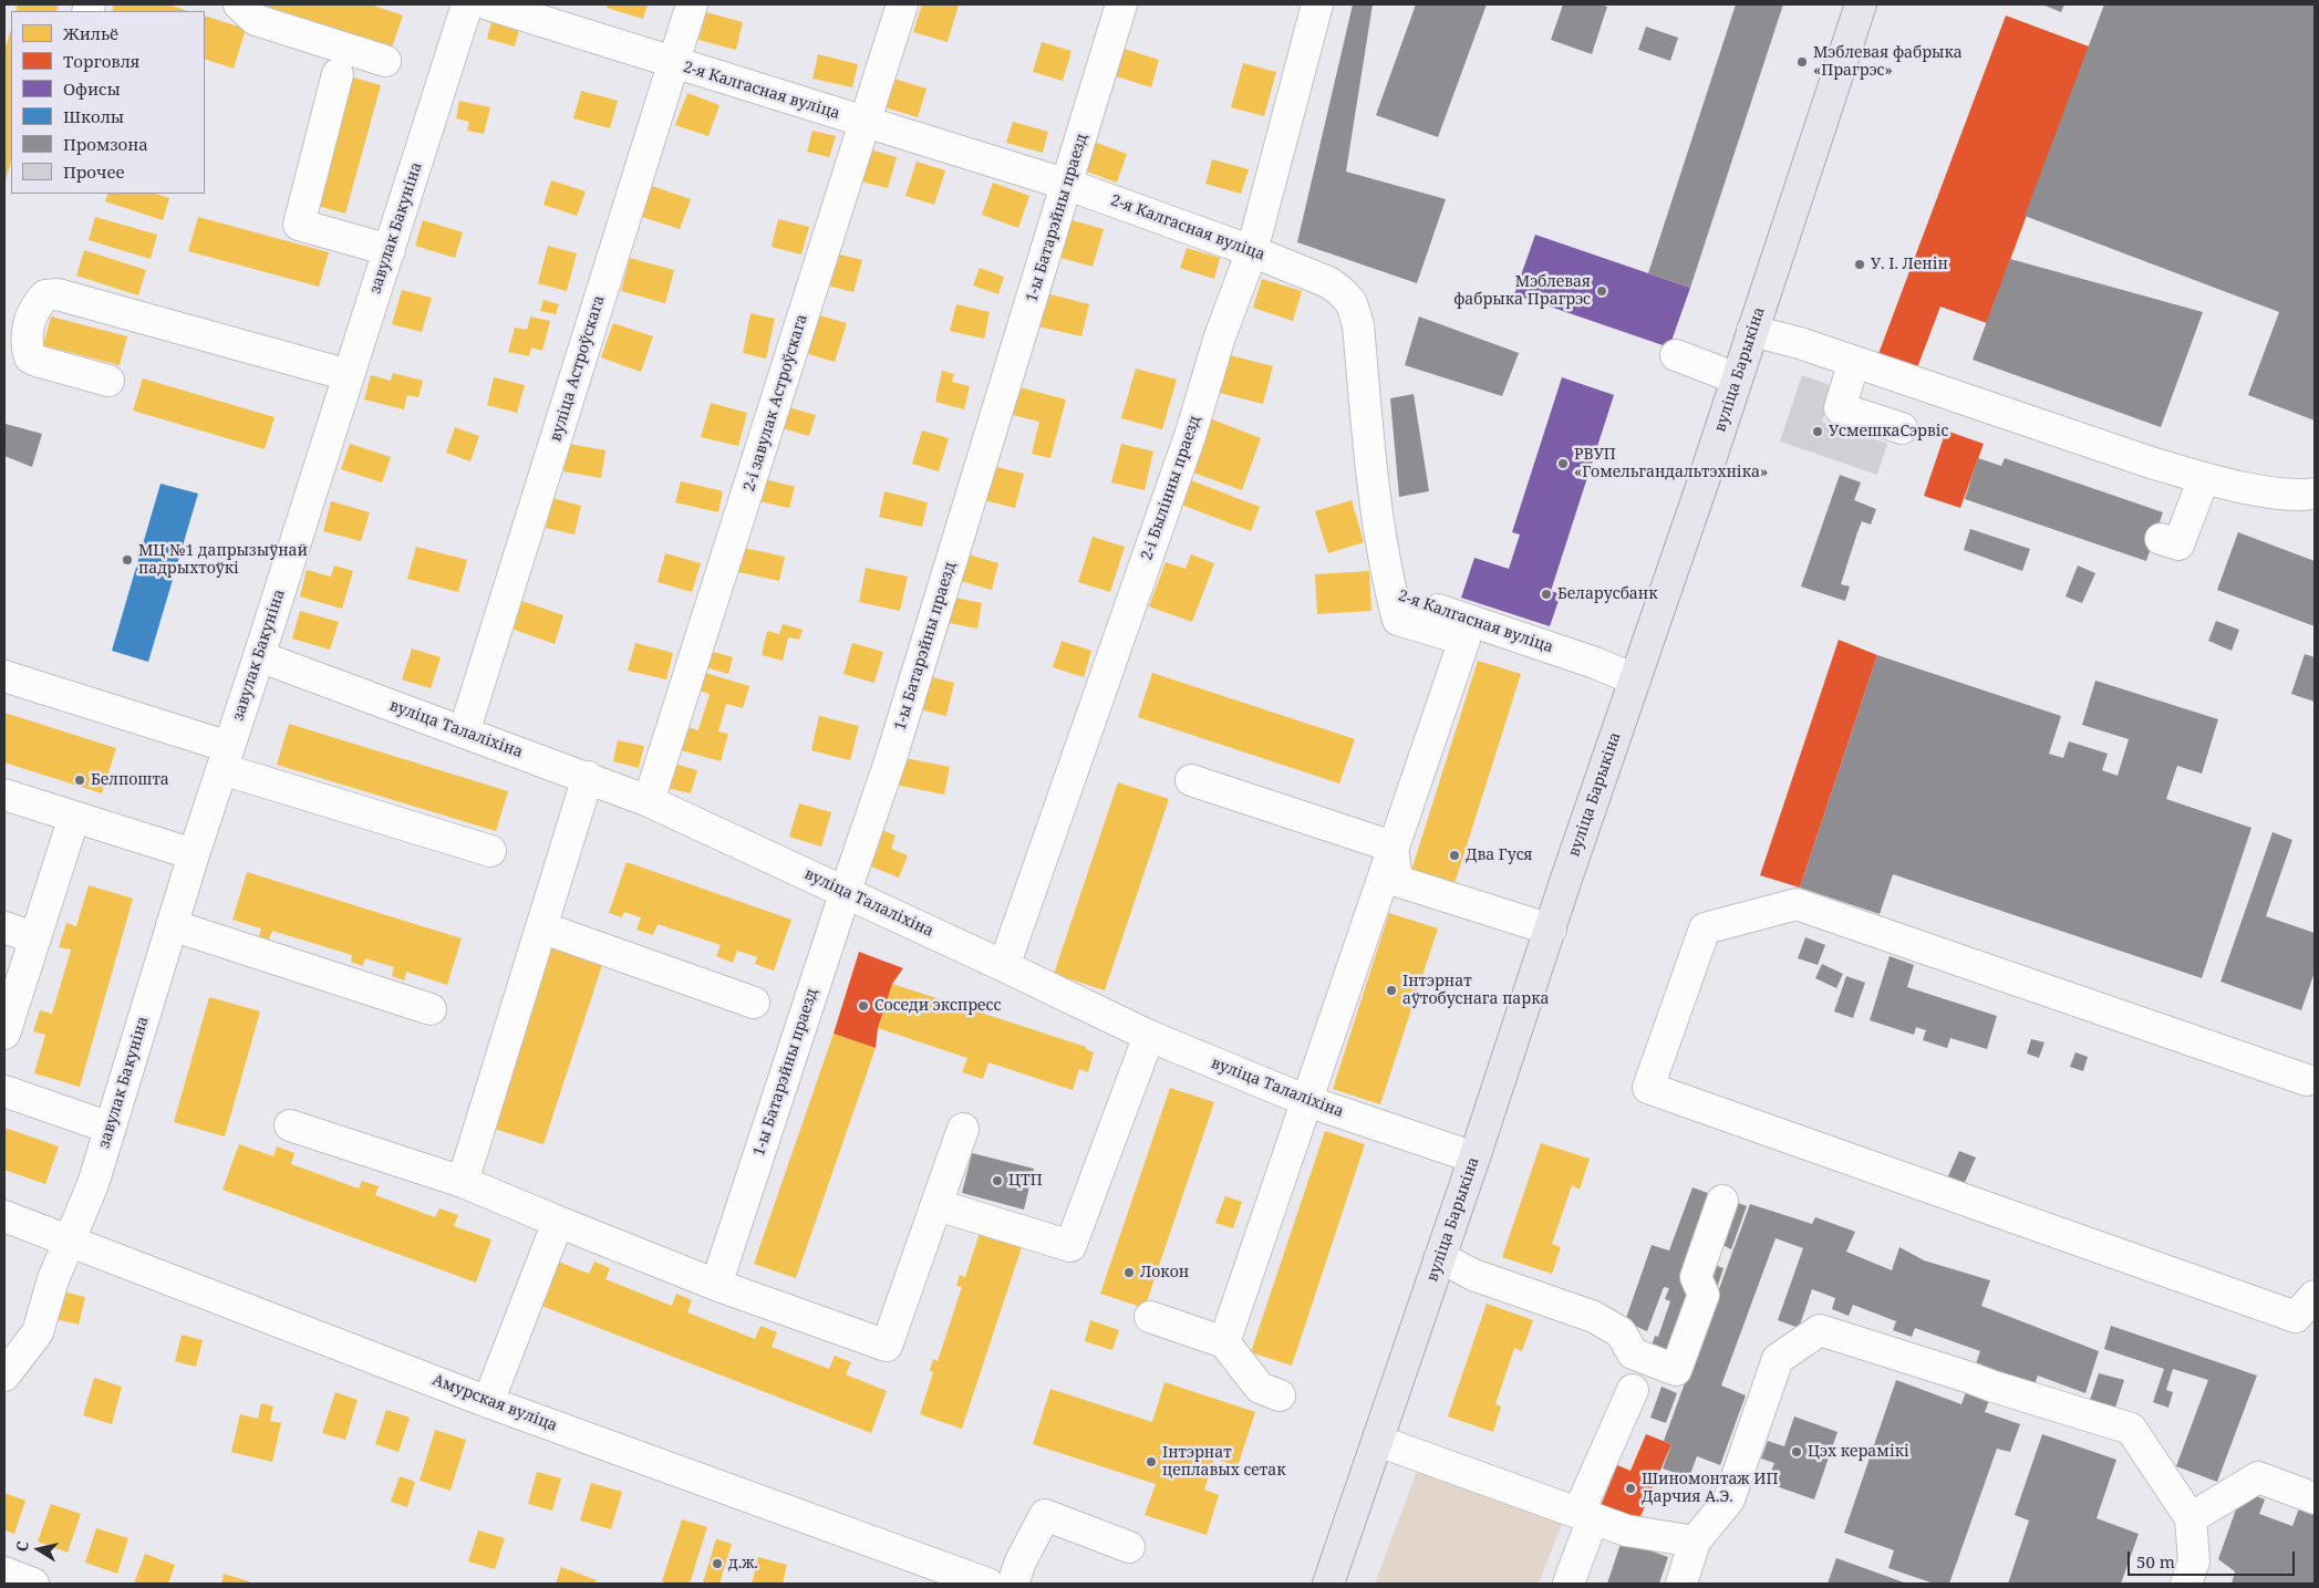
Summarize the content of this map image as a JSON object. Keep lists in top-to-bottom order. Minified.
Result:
{"streets":{"main road":["вуліца Барыкіна"],"street":["2-я Калгасная вуліца","1-ы Батарэйны праезд","завулак Бакуніна","вуліца Астроўскага","2-і завулак Астроўскага","2-і Былінны праезд","вуліца Талаліхіна","Амурская вуліца"]},"crossings":[["2-я Калгасная вуліца","1-ы Батарэйны праезд"],["2-я Калгасная вуліца","вуліца Астроўскага"],["2-я Калгасная вуліца","вуліца Барыкіна"],["2-я Калгасная вуліца","2-і завулак Астроўскага"],["2-я Калгасная вуліца","2-і Былінны праезд"],["1-ы Батарэйны праезд","вуліца Талаліхіна"],["завулак Бакуніна","вуліца Талаліхіна"],["завулак Бакуніна","Амурская вуліца"],["вуліца Астроўскага","вуліца Талаліхіна"],["вуліца Барыкіна","вуліца Талаліхіна"],["2-і завулак Астроўскага","вуліца Талаліхіна"],["2-і Былінны праезд","вуліца Талаліхіна"]],"places":["Мэблевая фабрыка «Прагрэс»","У. І. Ленін","Мэблевая фабрыка Прагрэс","УсмешкаСэрвіс","РВУП «Гомельгандальтэхніка»","МЦ №1 дапрызыўнай падрыхтоўкі","Беларусбанк","Белпошта","Два Гуся","Інтэрнат аўтобуснага парка","Соседи экспресс","ЦТП","Локон","Цэх керамікі","Інтэрнат цеплавых сетак","Шиномонтаж ИП Дарчия А.Э.","д.ж."],"legend":["Жильё","Торговля","Офисы","Школы","Промзона","Прочее"],"scale_bar":"50 m","north":"left"}
